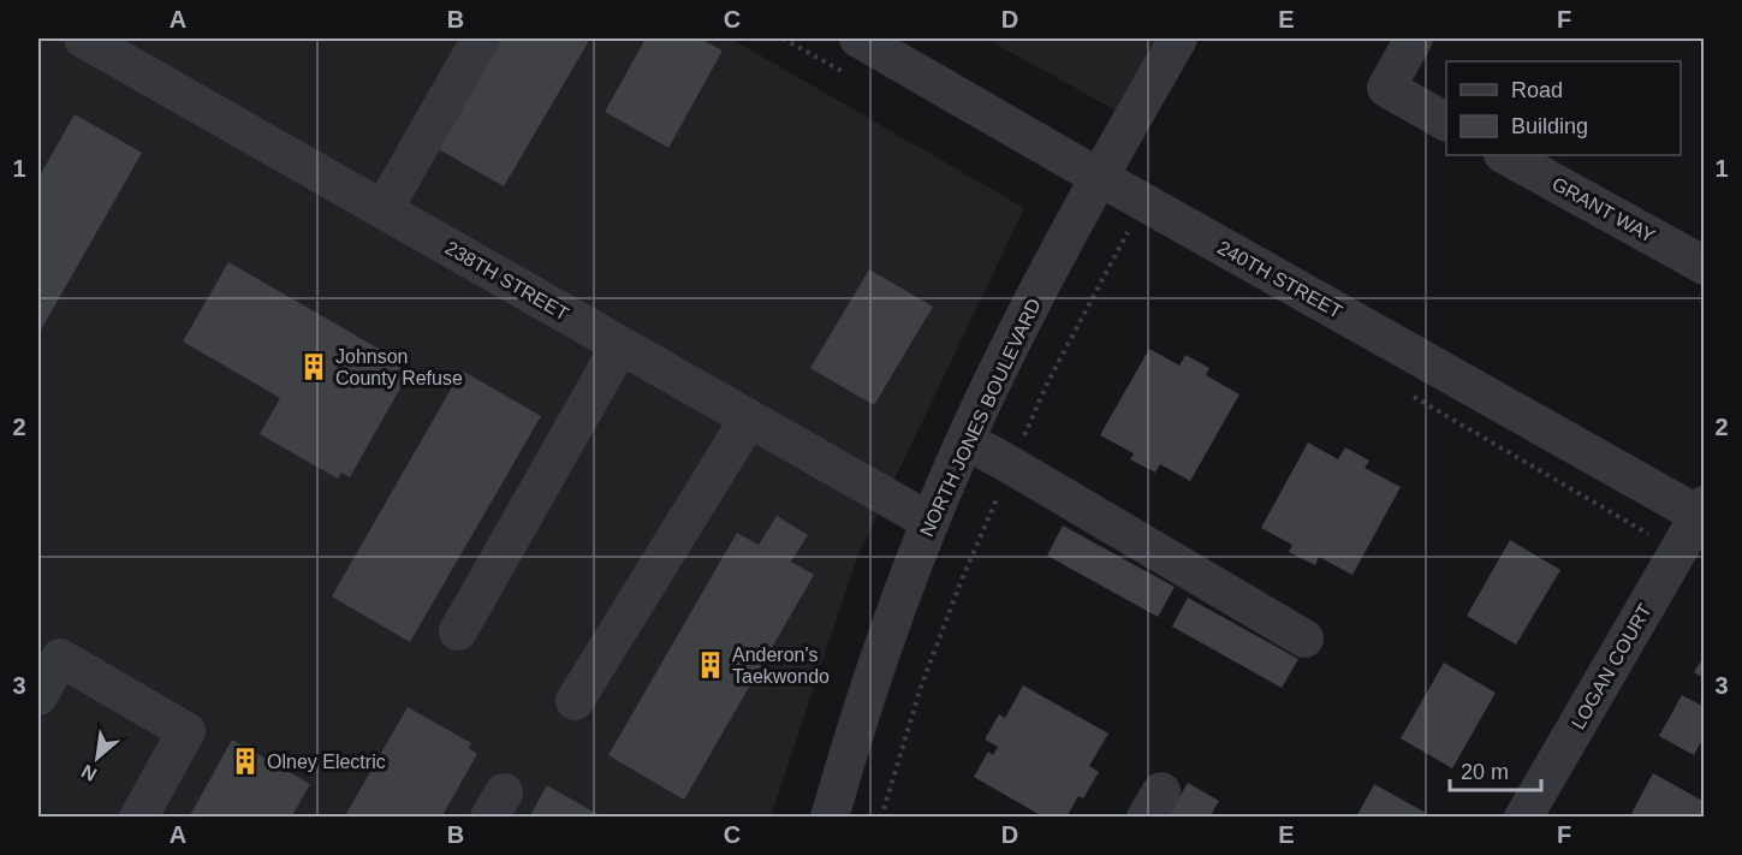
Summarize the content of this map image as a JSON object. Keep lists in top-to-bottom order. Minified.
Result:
{"streets":{"street":["GRANT WAY","240TH STREET","238TH STREET","NORTH JONES BOULEVARD","LOGAN COURT"]},"crossings":[["240TH STREET","NORTH JONES BOULEVARD"],["240TH STREET","LOGAN COURT"],["238TH STREET","NORTH JONES BOULEVARD"]],"places":{"building":["Johnson County Refuse","Anderon's Taekwondo","Olney Electric"]},"legend":["Road","Building"],"scale_bar":"20 m","north":"bottom left","grid":{"columns":["A","B","C","D","E","F"],"rows":["1","2","3"]}}
